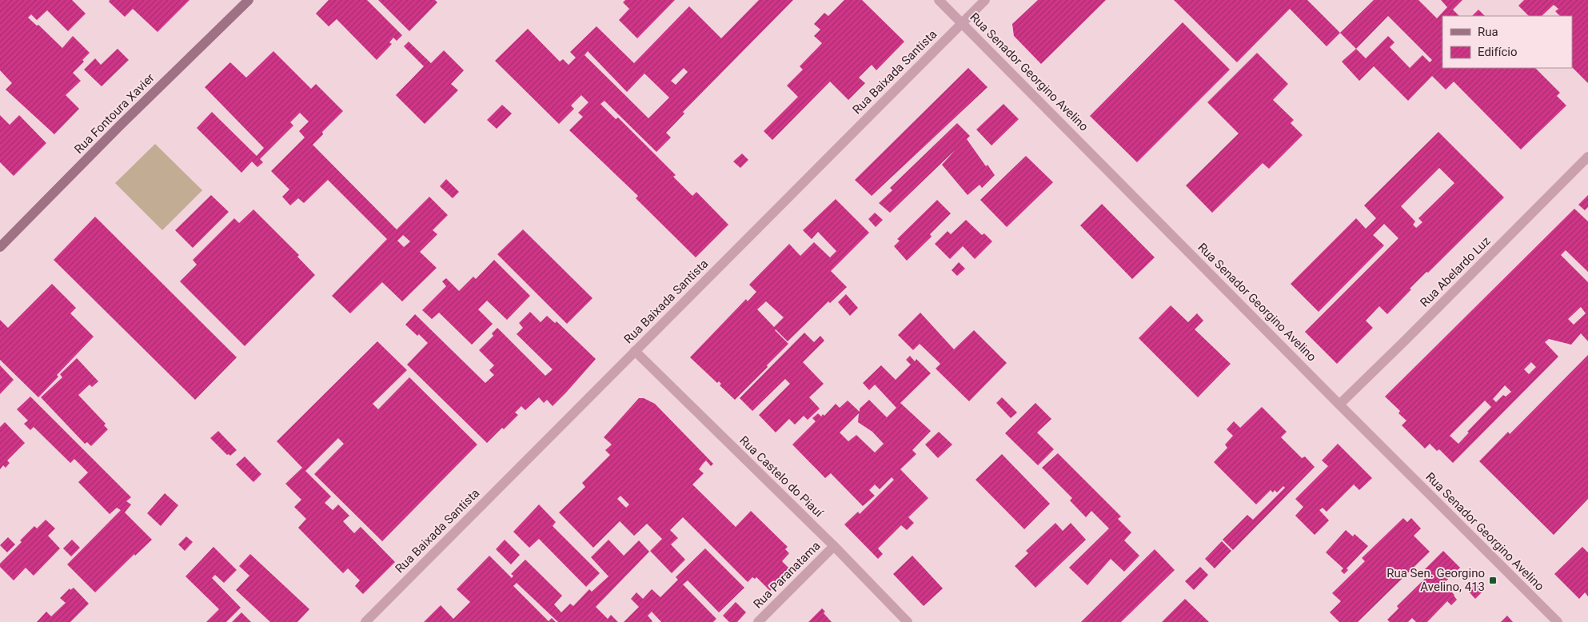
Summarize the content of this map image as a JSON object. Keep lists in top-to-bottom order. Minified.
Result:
{"streets":{"main road":["Rua Fontoura Xavier"],"street":["Rua Baixada Santista","Rua Senador Georgino Avelino","Rua Abelardo Luz","Rua Castelo do Piauí","Rua Paranatama"]},"crossings":[["Rua Baixada Santista","Rua Senador Georgino Avelino"],["Rua Baixada Santista","Rua Castelo do Piauí"],["Rua Senador Georgino Avelino","Rua Abelardo Luz"],["Rua Castelo do Piauí","Rua Paranatama"]],"places":{"transit":["Rua Sen. Georgino Avelino, 413"]},"legend":["Rua","Edifício"]}
